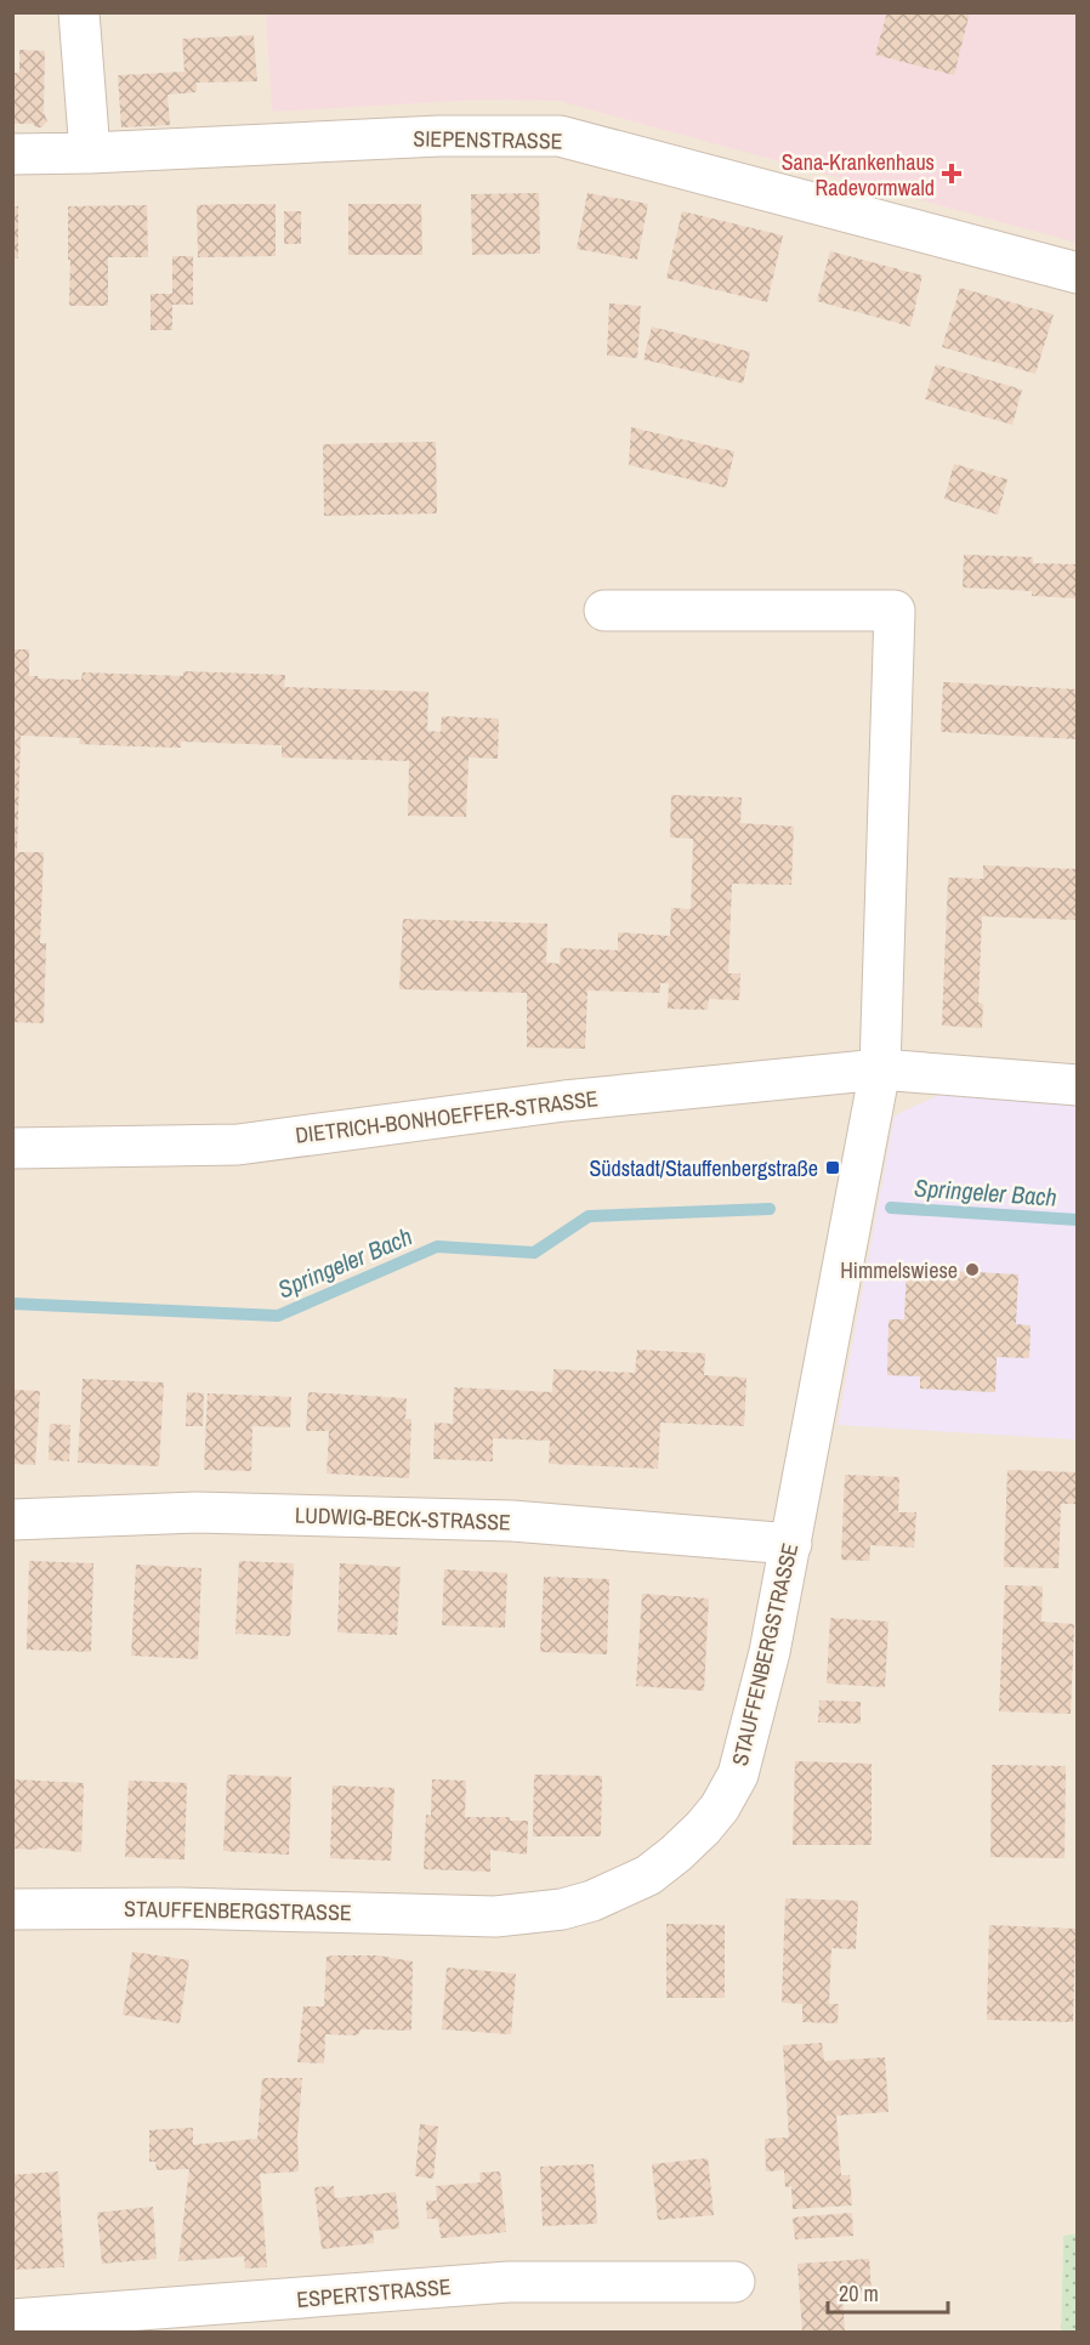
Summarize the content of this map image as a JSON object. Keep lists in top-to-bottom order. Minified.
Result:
{"streets":{"street":["SIEPENSTRASSE","DIETRICH-BONHOEFFER-STRASSE","LUDWIG-BECK-STRASSE","STAUFFENBERGSTRASSE","ESPERTSTRASSE"]},"crossings":[["DIETRICH-BONHOEFFER-STRASSE","STAUFFENBERGSTRASSE"],["LUDWIG-BECK-STRASSE","STAUFFENBERGSTRASSE"]],"water":["Springeler Bach"],"places":{"health":["Sana-Krankenhaus Radevormwald"],"transit":["Südstadt/Stauffenbergstraße"],"other":["Himmelswiese"]},"scale_bar":"20 m"}
